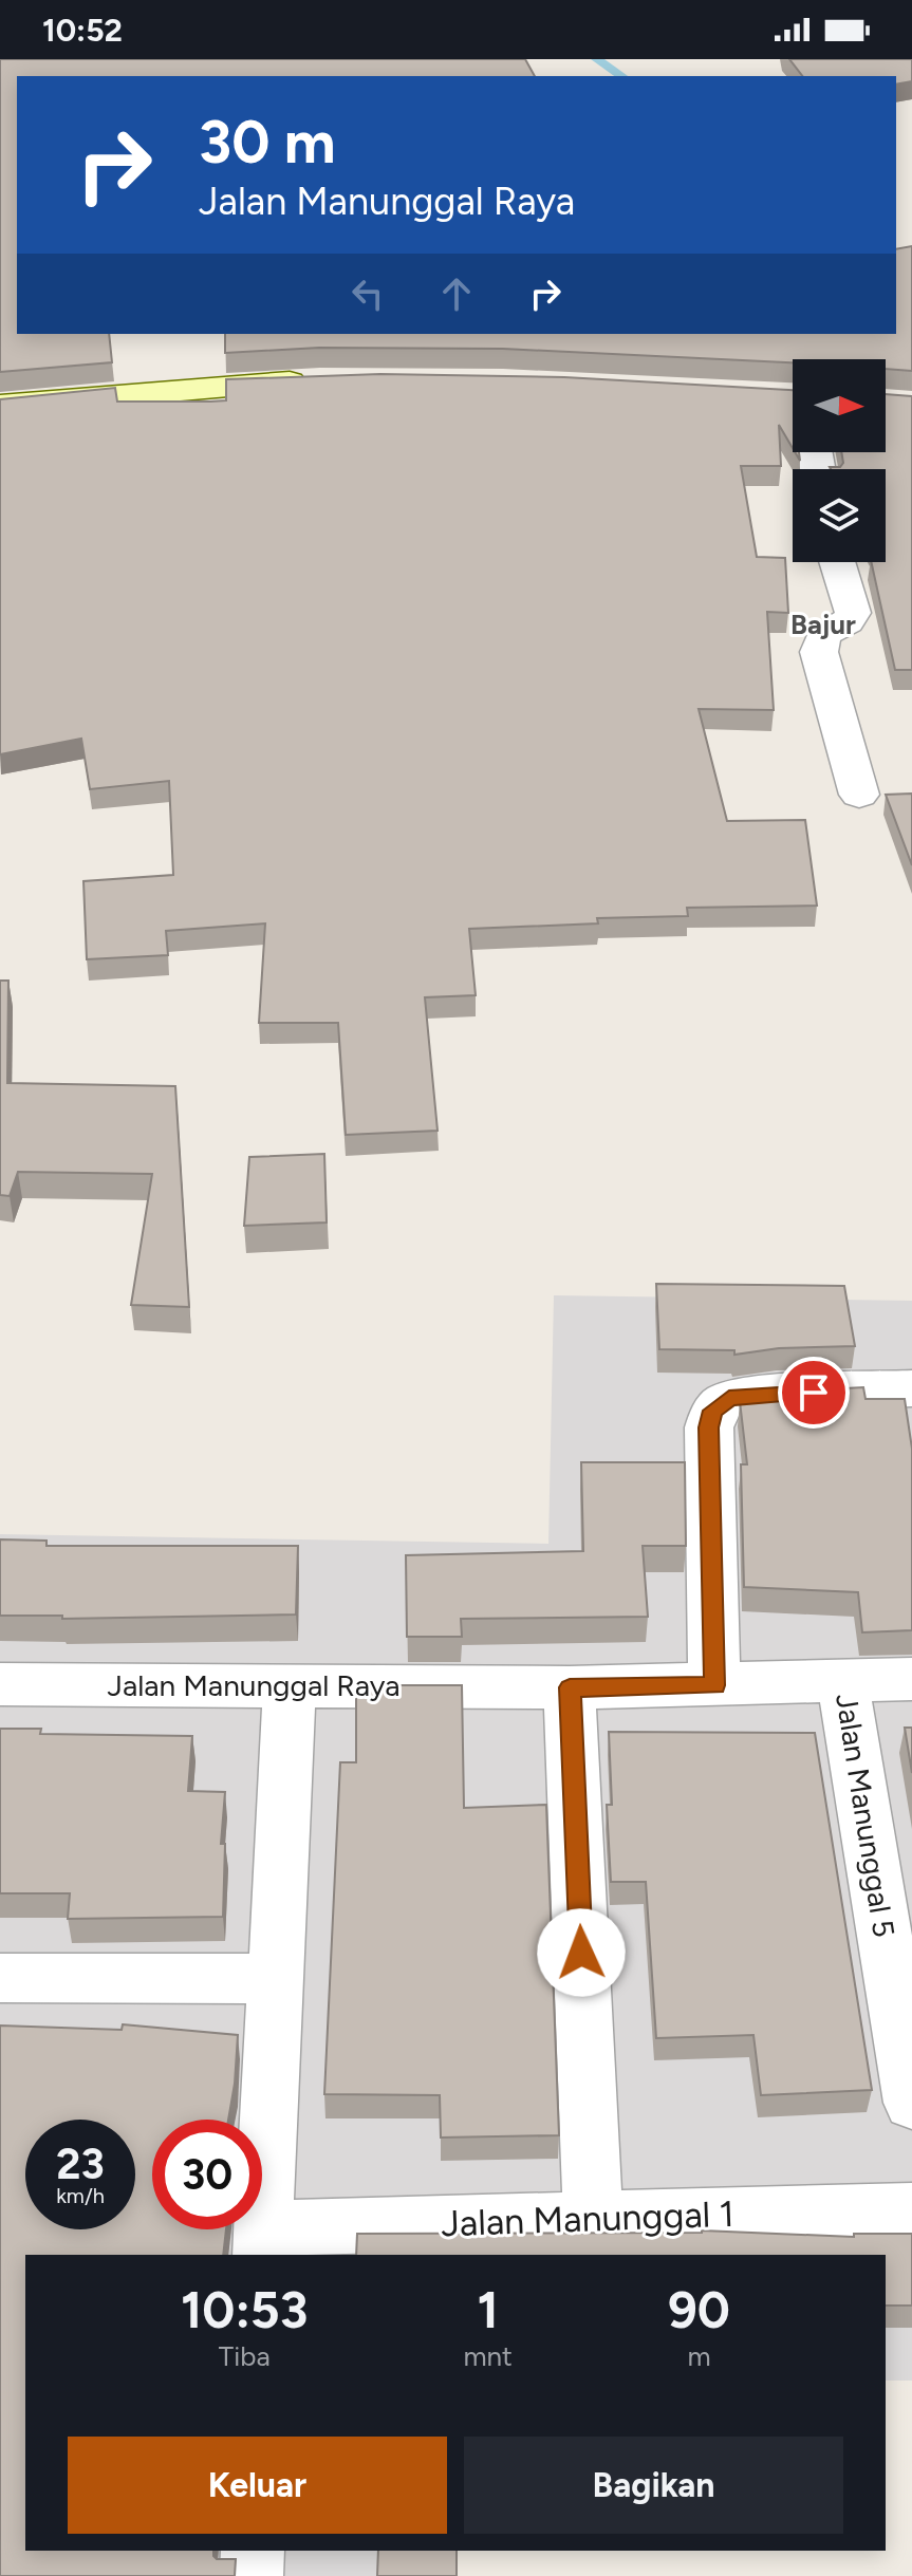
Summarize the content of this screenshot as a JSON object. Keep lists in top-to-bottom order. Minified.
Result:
{"streets":{"street":["Jalan Manunggal Raya","Jalan Manunggal 5","Jalan Manunggal 1"]},"crossings":[["Jalan Manunggal Raya","Jalan Manunggal 5"]],"districts":["Bajur"],"north":"right","page":{"status":"10:52","turn":["30 m","Jalan Manunggal Raya"],"speed":"23 km/h","limit":"30","eta":["10:53","Tiba","1","mnt","90","m"],"buttons":["Keluar","Bagikan"]}}
